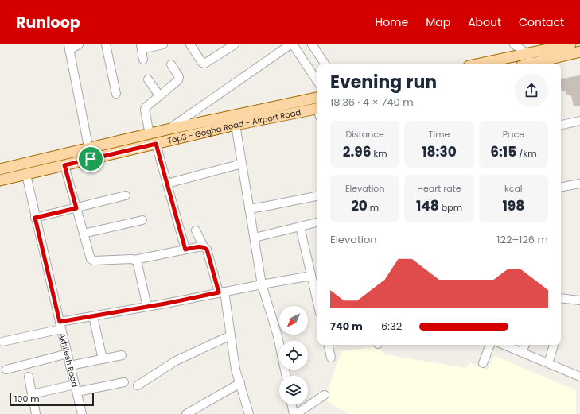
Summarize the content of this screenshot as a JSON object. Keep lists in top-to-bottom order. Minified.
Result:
{"streets":{"main road":["Top3 - Gogha Road - Airport Road"],"street":["Akhilesh Road"]},"crossings":[["Top3 - Gogha Road - Airport Road","Akhilesh Road"]],"scale_bar":"100 m","north":"bottom left","page":{"header":"Runloop","nav":["Home","Map","About","Contact"],"heading":["Evening run","18:36 · 4 × 740 m"],"stats":[["Distance","2.96 km"],["Time","18:30"],["Pace","6:15 /km"],["Elevation","20 m"],["Heart rate","148 bpm"],["kcal","198"]],"chart":["Elevation","122–126 m"],"list":[{"name":"740 m","note":"6:32"}],"scale":"100 m"}}
